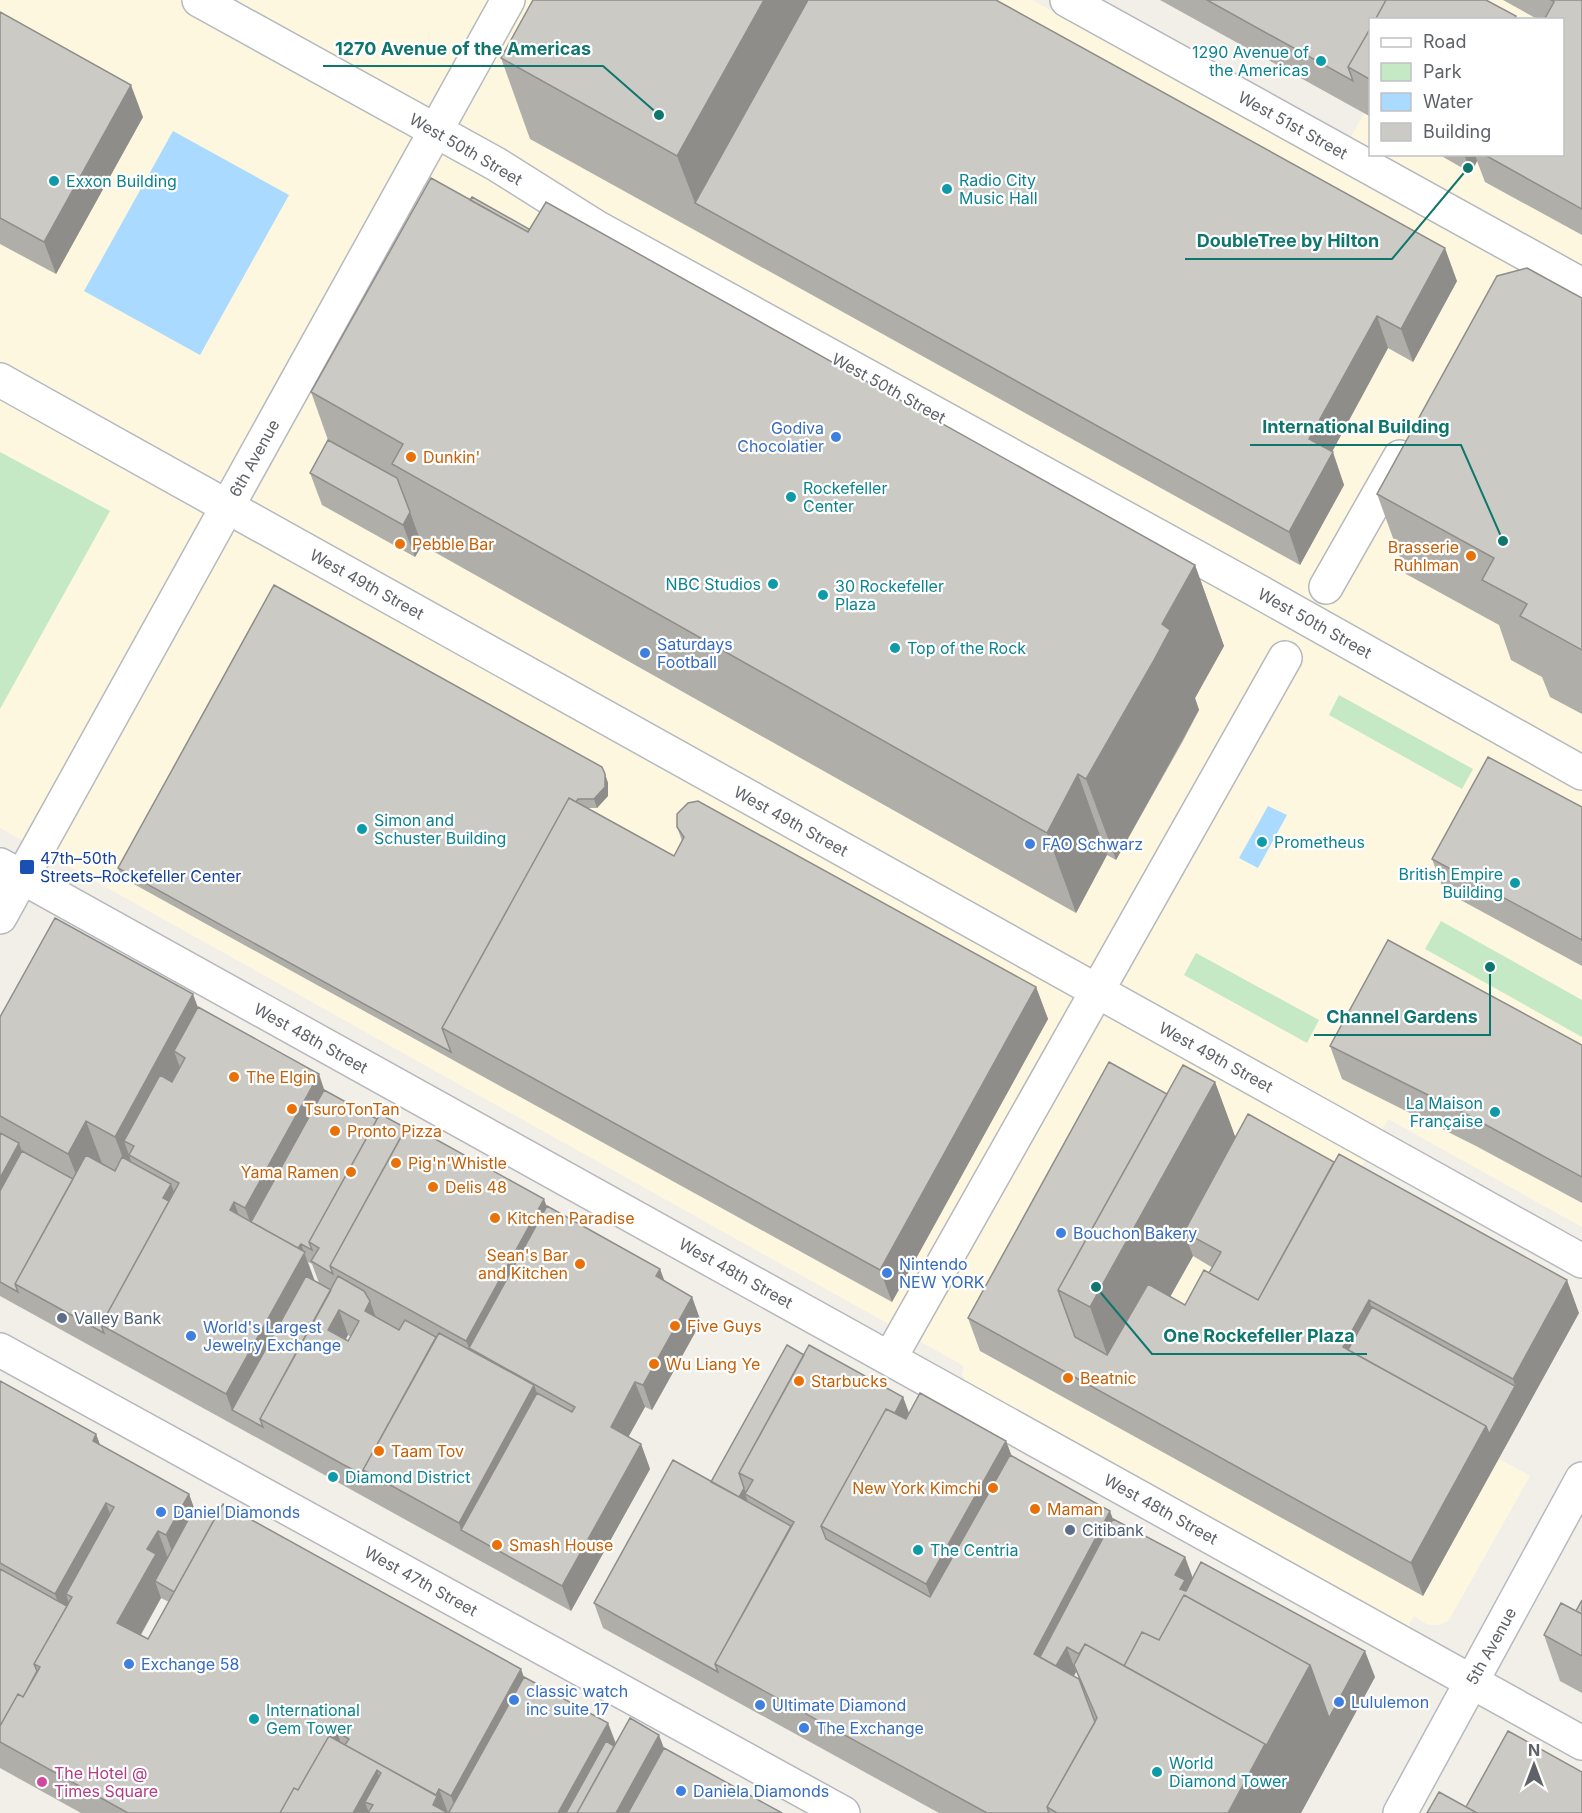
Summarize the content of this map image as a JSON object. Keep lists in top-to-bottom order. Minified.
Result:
{"streets":{"main road":["West 51st Street","West 50th Street","6th Avenue","West 49th Street","West 48th Street","West 47th Street","5th Avenue"]},"crossings":[["West 50th Street","6th Avenue"],["6th Avenue","West 49th Street"],["6th Avenue","West 48th Street"],["West 48th Street","5th Avenue"]],"places":{"other":["1290 Avenue of the Americas","1270 Avenue of the Americas","DoubleTree by Hilton","Exxon Building","Radio City Music Hall","Godiva Chocolatier","Dunkin'","Rockefeller Center","International Building","Pebble Bar","Brasserie Ruhlman","NBC Studios","30 Rockefeller Plaza","Top of the Rock","Saturdays Football","Simon and Schuster Building","Prometheus","FAO Schwarz","British Empire Building","Channel Gardens","The Elgin","TsuroTonTan","La Maison Française","Pronto Pizza","Pig'n'Whistle","Yama Ramen","Delis 48","Kitchen Paradise","Bouchon Bakery","Sean's Bar and Kitchen","Nintendo NEW YORK","One Rockefeller Plaza","Valley Bank","Five Guys","World's Largest Jewelry Exchange","Wu Liang Ye","Beatnic","Starbucks","Taam Tov","Diamond District","New York Kimchi","Maman","Daniel Diamonds","Citibank","Smash House","The Centria","Exchange 58","classic watch inc suite 17","Lululemon","Ultimate Diamond","International Gem Tower","The Exchange","World Diamond Tower","The Hotel @ Times Square","Daniela Diamonds"],"transit":["47th–50th Streets–Rockefeller Center"]},"legend":["Road","Park","Water","Building"],"north":"top"}
